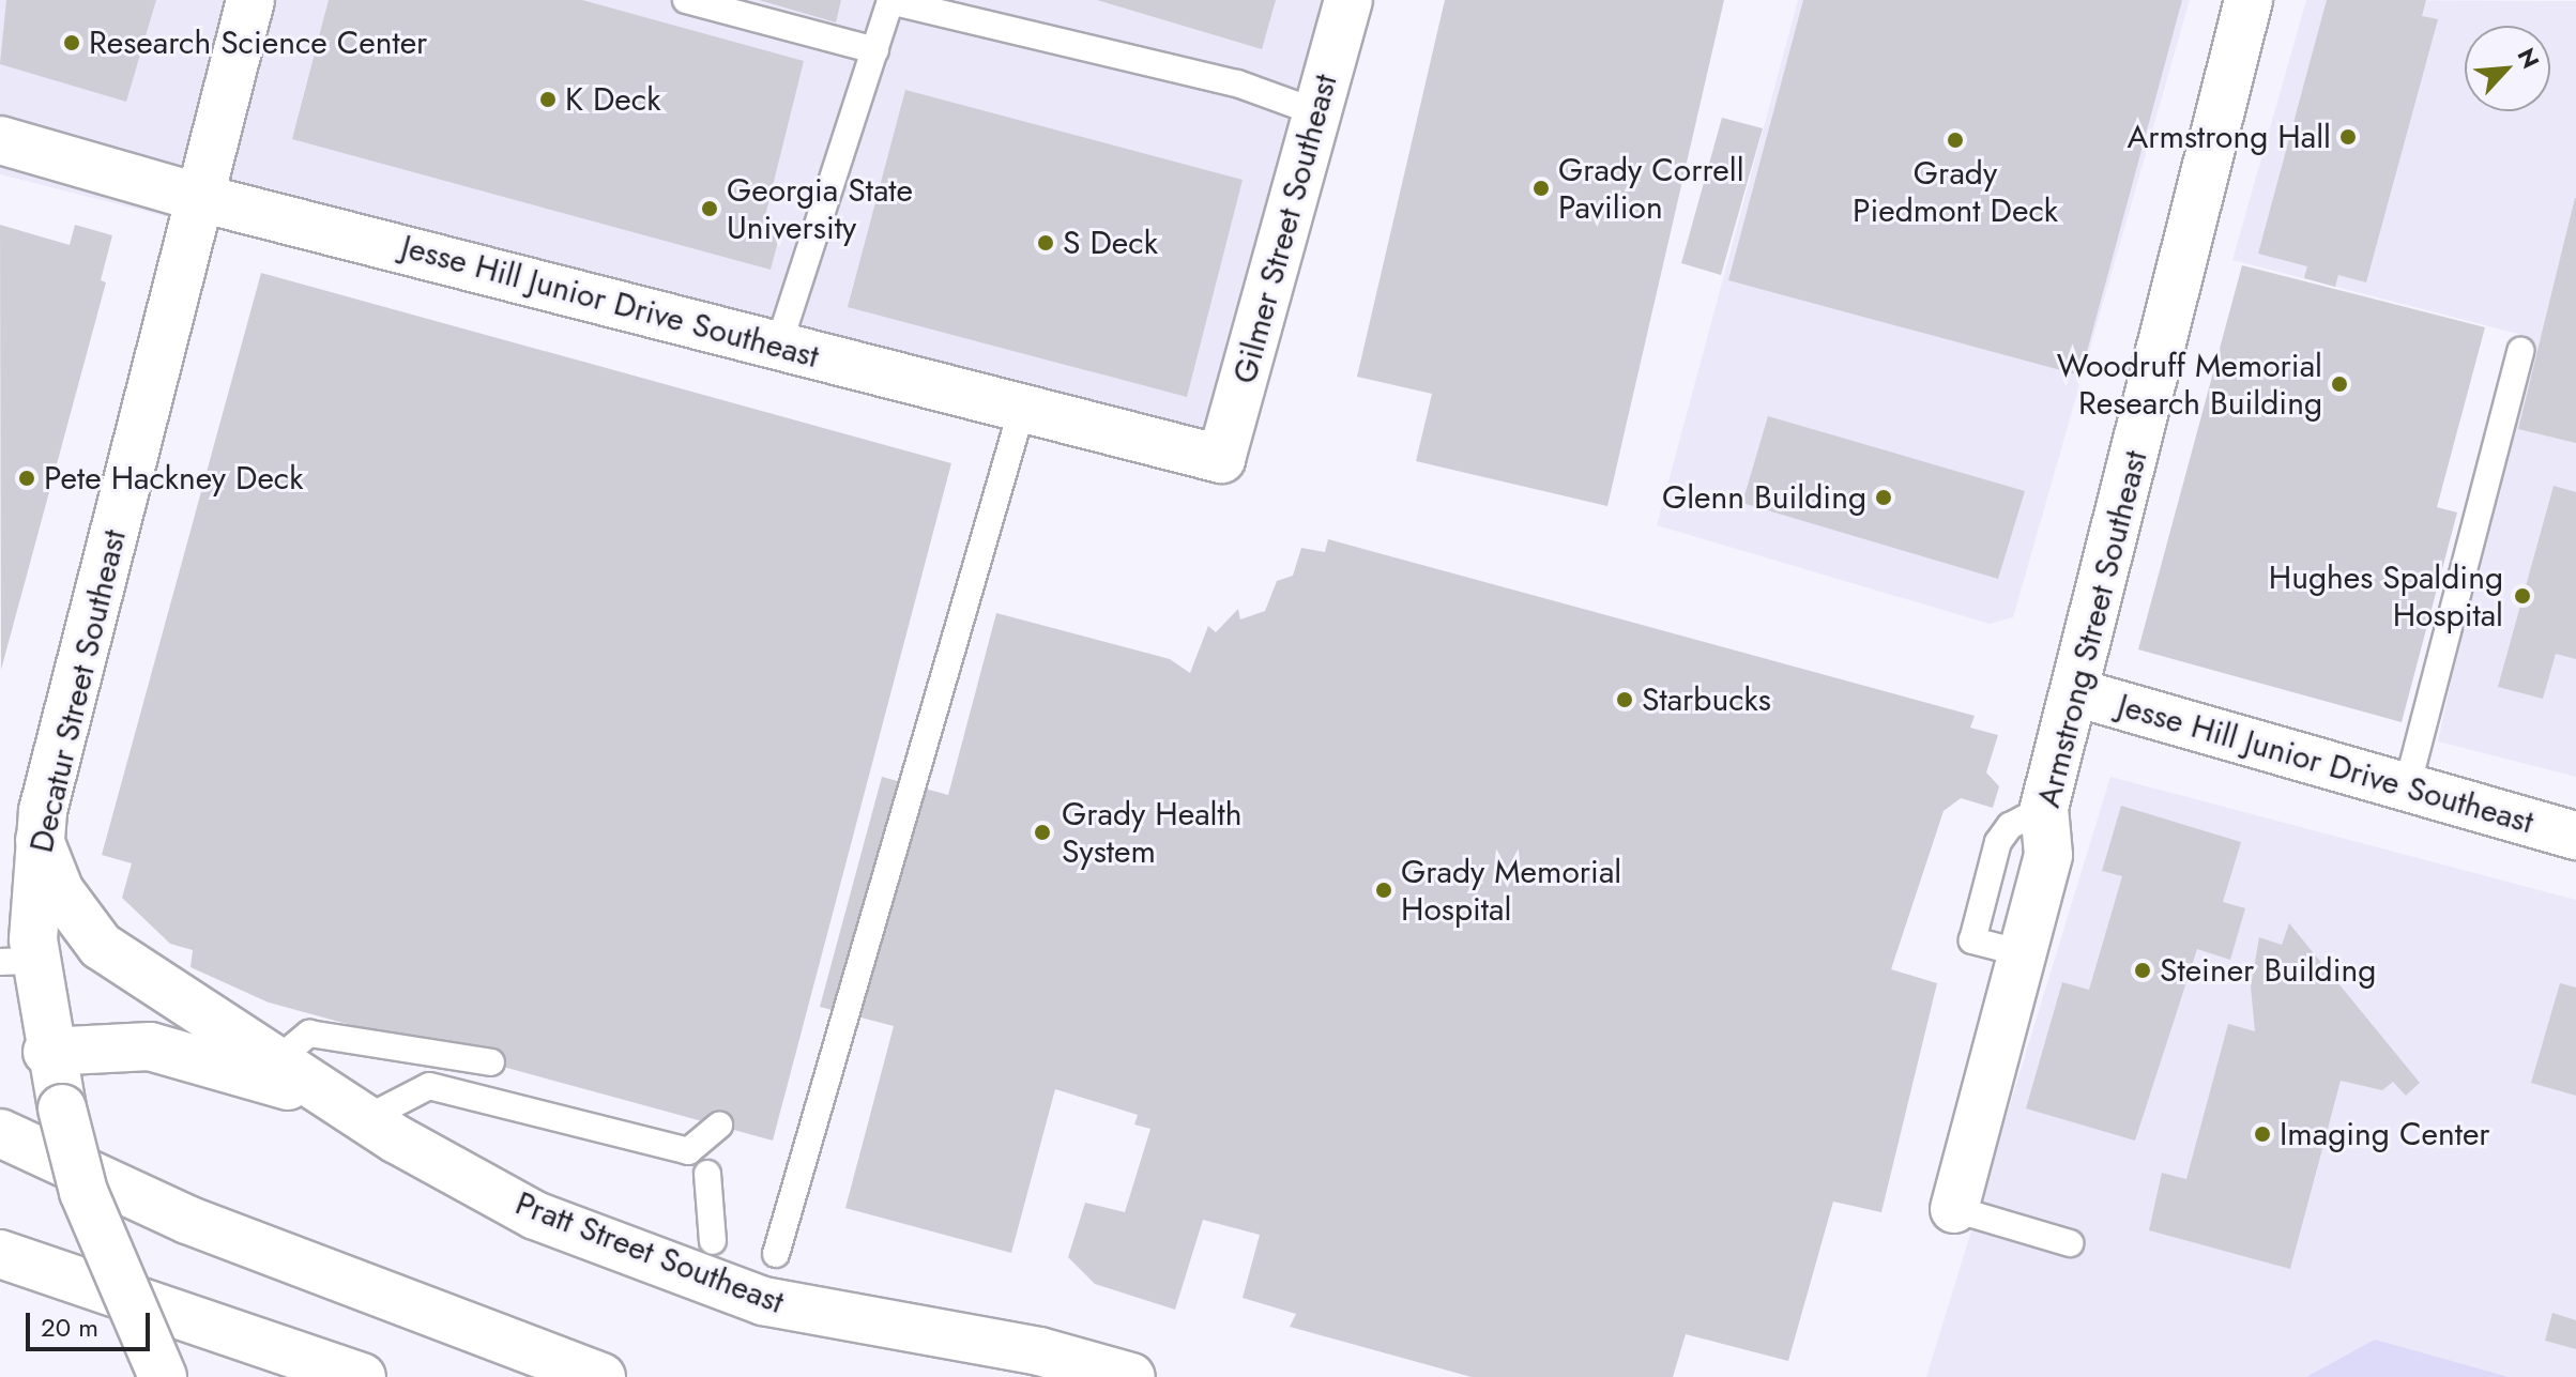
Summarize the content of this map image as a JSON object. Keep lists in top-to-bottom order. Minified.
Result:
{"streets":{"main road":["Gilmer Street Southeast","Jesse Hill Junior Drive Southeast","Armstrong Street Southeast","Decatur Street Southeast","Pratt Street Southeast"]},"crossings":[["Gilmer Street Southeast","Jesse Hill Junior Drive Southeast"],["Jesse Hill Junior Drive Southeast","Armstrong Street Southeast"],["Jesse Hill Junior Drive Southeast","Decatur Street Southeast"],["Decatur Street Southeast","Pratt Street Southeast"]],"places":["Research Science Center","K Deck","Armstrong Hall","Grady Piedmont Deck","Grady Correll Pavilion","Georgia State University","S Deck","Woodruff Memorial Research Building","Pete Hackney Deck","Glenn Building","Hughes Spalding Hospital","Starbucks","Grady Health System","Grady Memorial Hospital","Steiner Building","Imaging Center"],"scale_bar":"20 m","north":"top right"}
